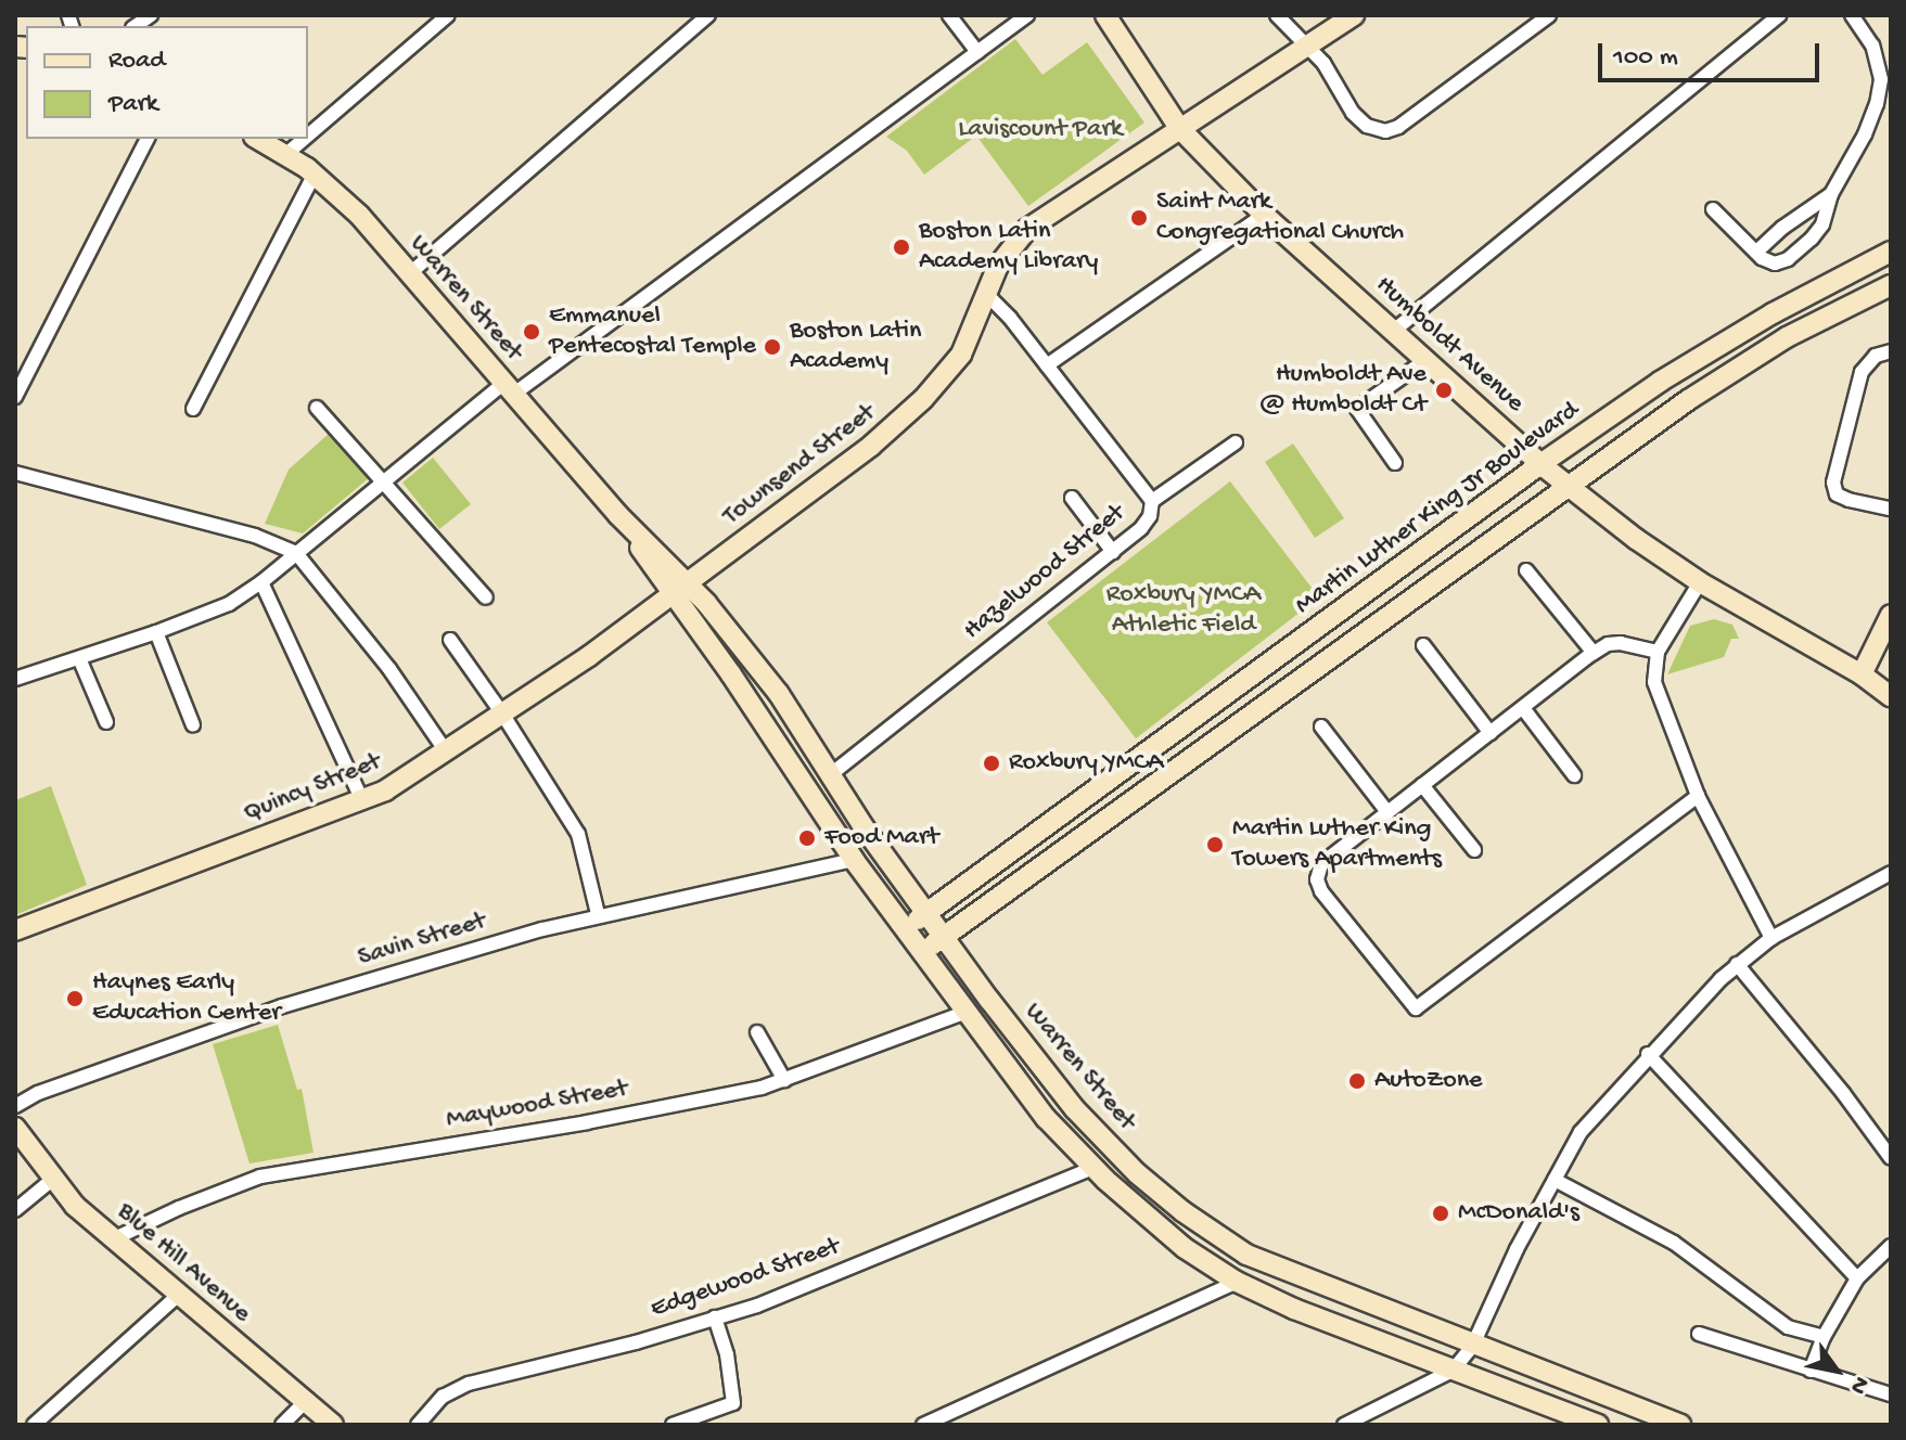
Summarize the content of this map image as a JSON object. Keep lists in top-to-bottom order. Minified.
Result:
{"streets":{"main road":["Warren Street","Humboldt Avenue","Townsend Street","Martin Luther King Jr Boulevard","Quincy Street","Blue Hill Avenue"],"street":["Hazelwood Street","Savin Street","Maywood Street","Edgewood Street"]},"crossings":[["Warren Street","Townsend Street"],["Warren Street","Martin Luther King Jr Boulevard"],["Warren Street","Hazelwood Street"],["Warren Street","Quincy Street"],["Warren Street","Savin Street"],["Warren Street","Maywood Street"],["Warren Street","Edgewood Street"],["Humboldt Avenue","Townsend Street"],["Humboldt Avenue","Martin Luther King Jr Boulevard"],["Townsend Street","Hazelwood Street"],["Townsend Street","Quincy Street"],["Maywood Street","Blue Hill Avenue"]],"parks":["Laviscount Park","Roxbury YMCA Athletic Field"],"places":["Saint Mark Congregational Church","Boston Latin Academy Library","Emmanuel Pentecostal Temple","Boston Latin Academy","Humboldt Ave @ Humboldt Ct","Roxbury YMCA","Food Mart","Martin Luther King Towers Apartments","Haynes Early Education Center","AutoZone","McDonald's"],"legend":["Road","Park"],"scale_bar":"100 m","north":"bottom right"}
